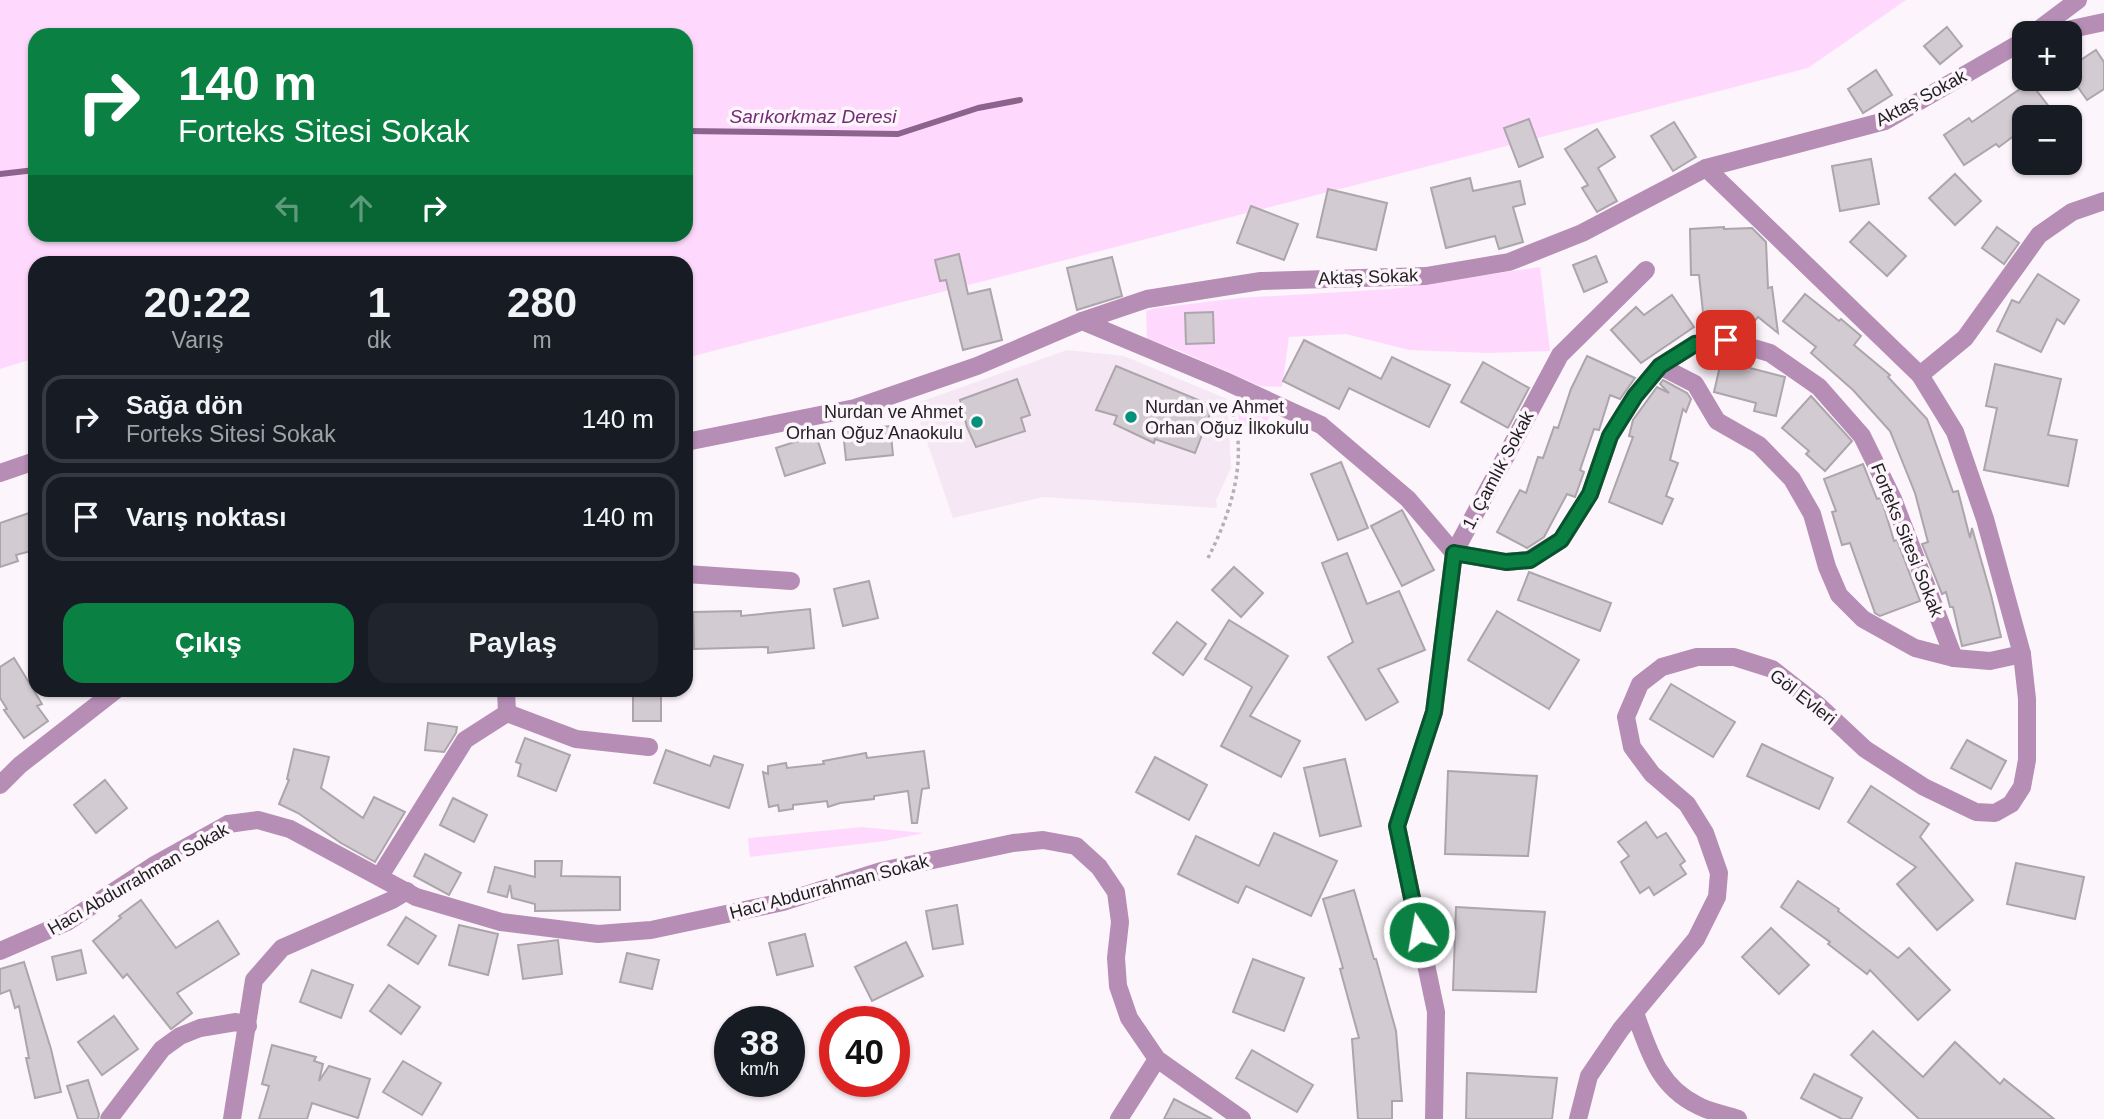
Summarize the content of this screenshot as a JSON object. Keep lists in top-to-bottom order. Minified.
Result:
{"streets":{"street":["Aktaş Sokak","1. Çamlık Sokak","Forteks Sitesi Sokak","Göl Evleri","Hacı Abdurrahman Sokak"]},"crossings":[["1. Çamlık Sokak","Forteks Sitesi Sokak"]],"water":["Sarıkorkmaz Deresi"],"places":["Nurdan ve Ahmet Orhan Oğuz İlkokulu","Nurdan ve Ahmet Orhan Oğuz Anaokulu"],"page":{"map_buttons":["+","−"],"turn":["140 m","Forteks Sitesi Sokak"],"eta":["20:22","Varış","1","dk","280","m"],"list":[{"name":"Sağa dön","note":"Forteks Sitesi Sokak","value":"140 m"},{"name":"Varış noktası","value":"140 m"}],"buttons":["Çıkış","Paylaş"],"speed":"38 km/h","limit":"40"}}
